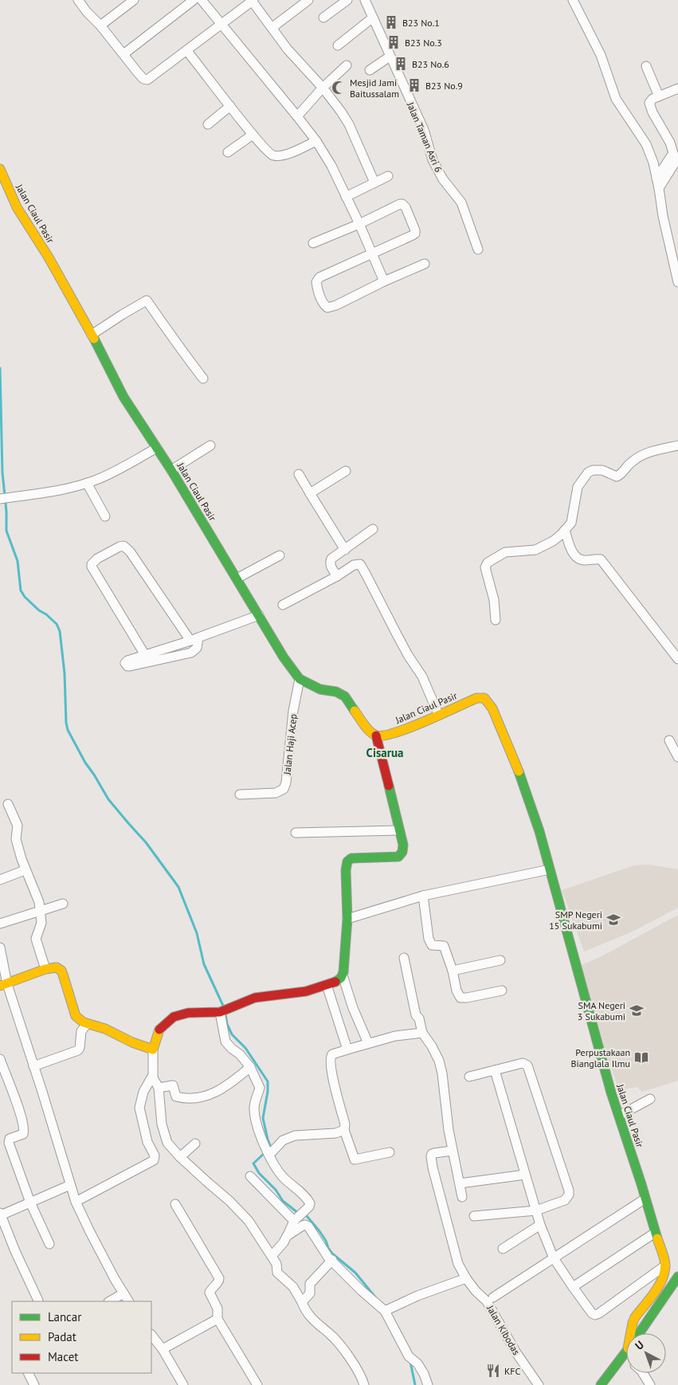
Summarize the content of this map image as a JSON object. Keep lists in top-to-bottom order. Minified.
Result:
{"streets":{"main road":["Jalan Ciaul Pasir"],"street":["Jalan Taman Asri 6","Jalan Haji Acep","Jalan Kibodas"]},"crossings":[["Jalan Ciaul Pasir","Jalan Haji Acep"]],"districts":["Cisarua"],"places":{"building":["B23 No.1","B23 No.3","B23 No.6","B23 No.9"],"mosque":["Mesjid Jami Baitussalam"],"school or university":["SMP Negeri 15 Sukabumi","SMA Negeri 3 Sukabumi"],"library":["Perpustakaan Bianglala Ilmu"],"restaurant":["KFC"]},"legend":["Lancar","Padat","Macet"],"north":"top left"}
